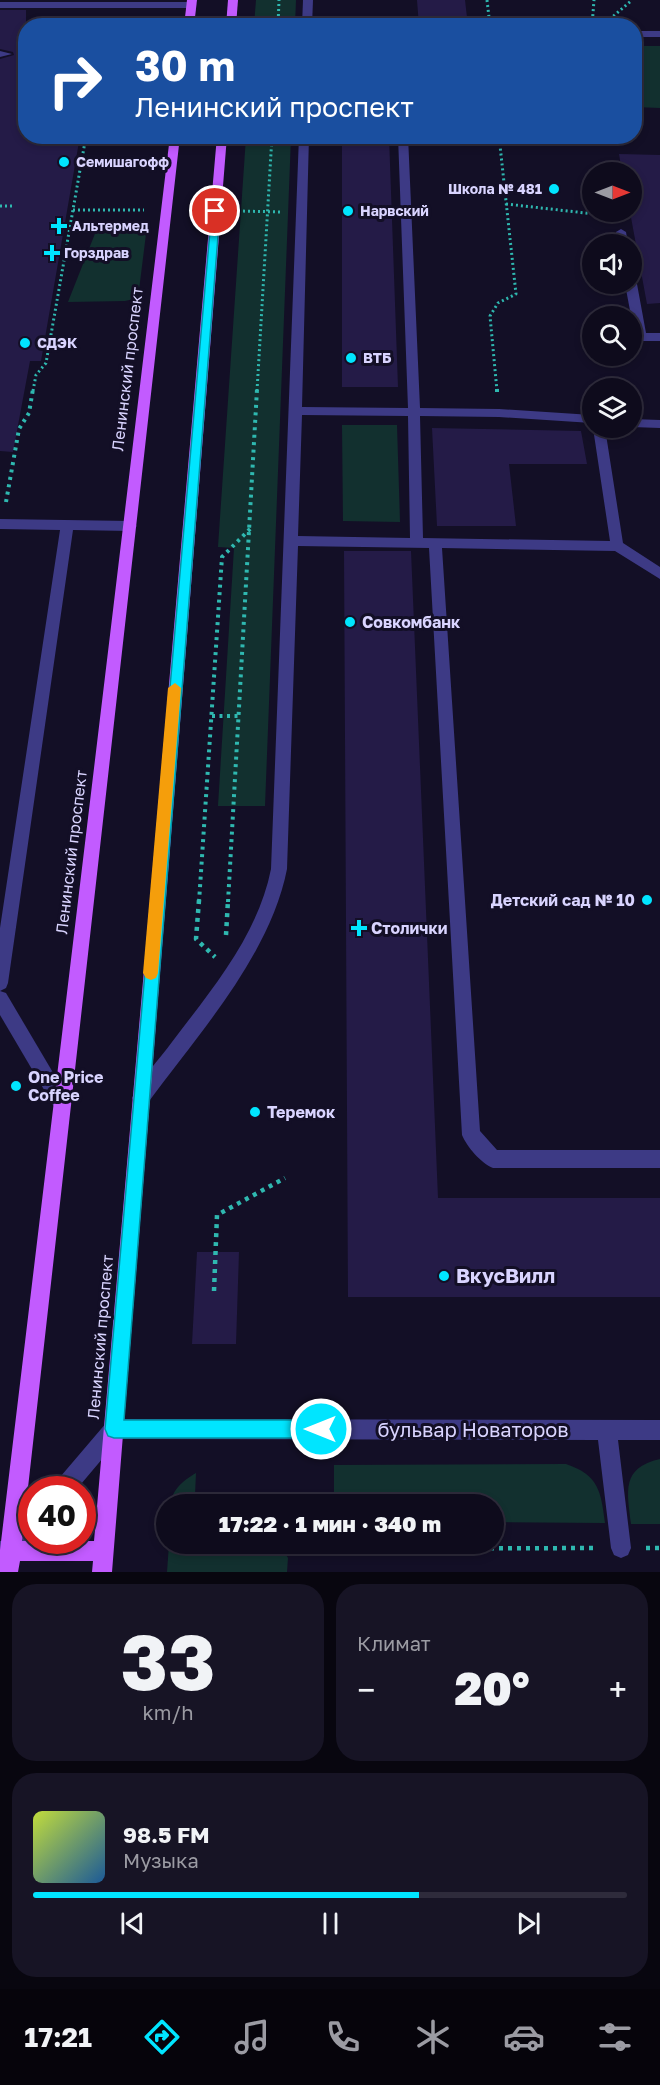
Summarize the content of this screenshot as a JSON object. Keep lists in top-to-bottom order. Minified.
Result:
{"streets":{"main road":["Ленинский проспект"],"street":["бульвар Новаторов"]},"crossings":[["Ленинский проспект","бульвар Новаторов"]],"places":{"other":["Семишагофф","Школа № 481","Нарвский","СДЭК","ВТБ","Совкомбанк","Детский сад № 10","One Price Coffee","Теремок","ВкусВилл"],"health":["Альтермед","Горздрав","Столички"]},"north":"right","page":{"turn":["30 m","Ленинский проспект"],"limit":"40","trip":"17:22 · 1 мин · 340 m","tile":[["33","km/h"],"Климат"],"heat":["−","20°","+"],"song":["98.5 FM","Музыка"],"tabs":"17:21"}}
